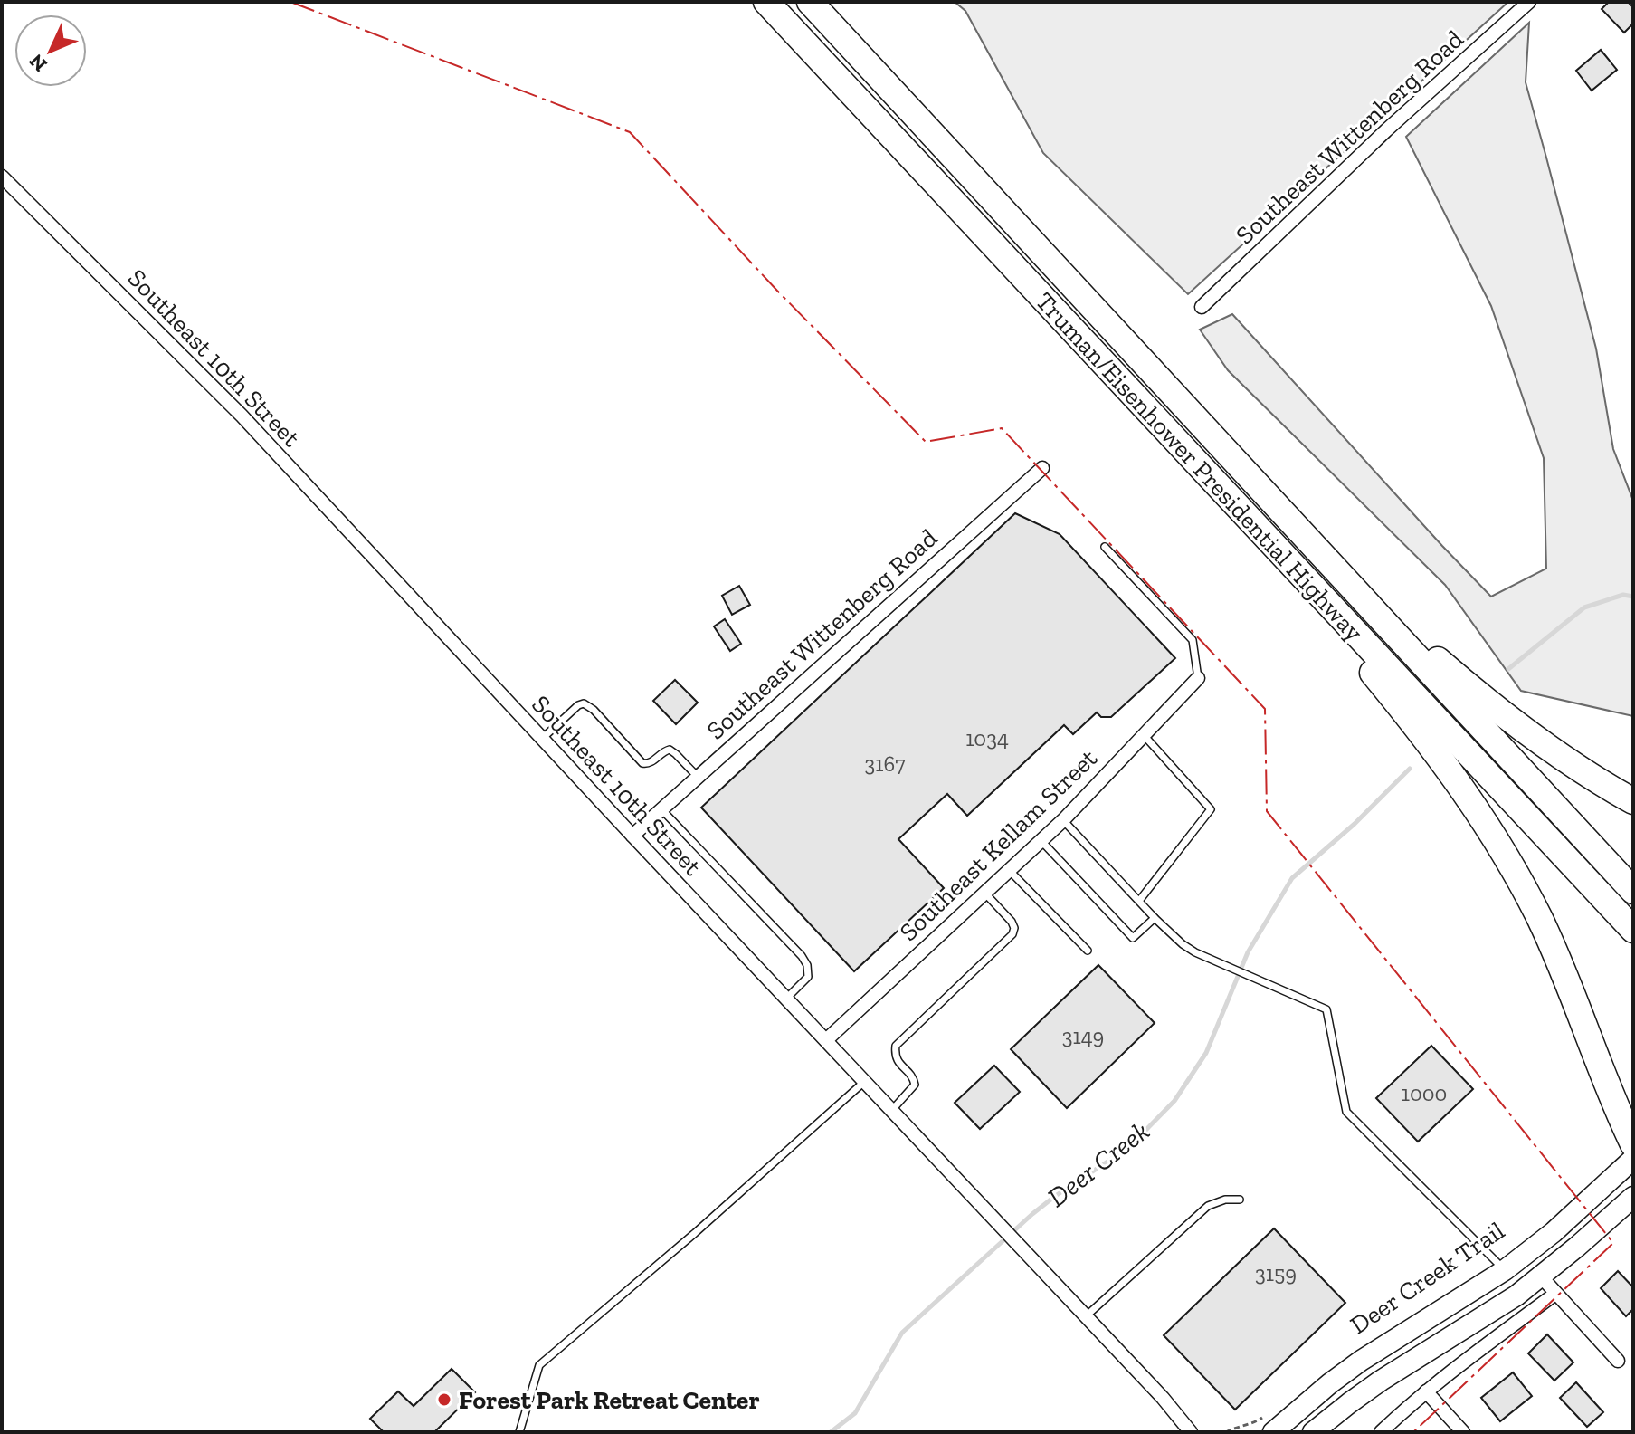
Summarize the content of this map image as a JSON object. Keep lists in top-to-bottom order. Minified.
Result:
{"streets":{"highway":["Truman/Eisenhower Presidential Highway"],"street":["Southeast Wittenberg Road","Southeast 10th Street","Southeast Kellam Street"]},"crossings":[["Southeast Wittenberg Road","Southeast 10th Street"],["Southeast 10th Street","Southeast Kellam Street"]],"water":["Deer Creek"],"places":["Forest Park Retreat Center"],"house_numbers":["1034","3167","3149","1000","3159"],"north":"bottom left"}
